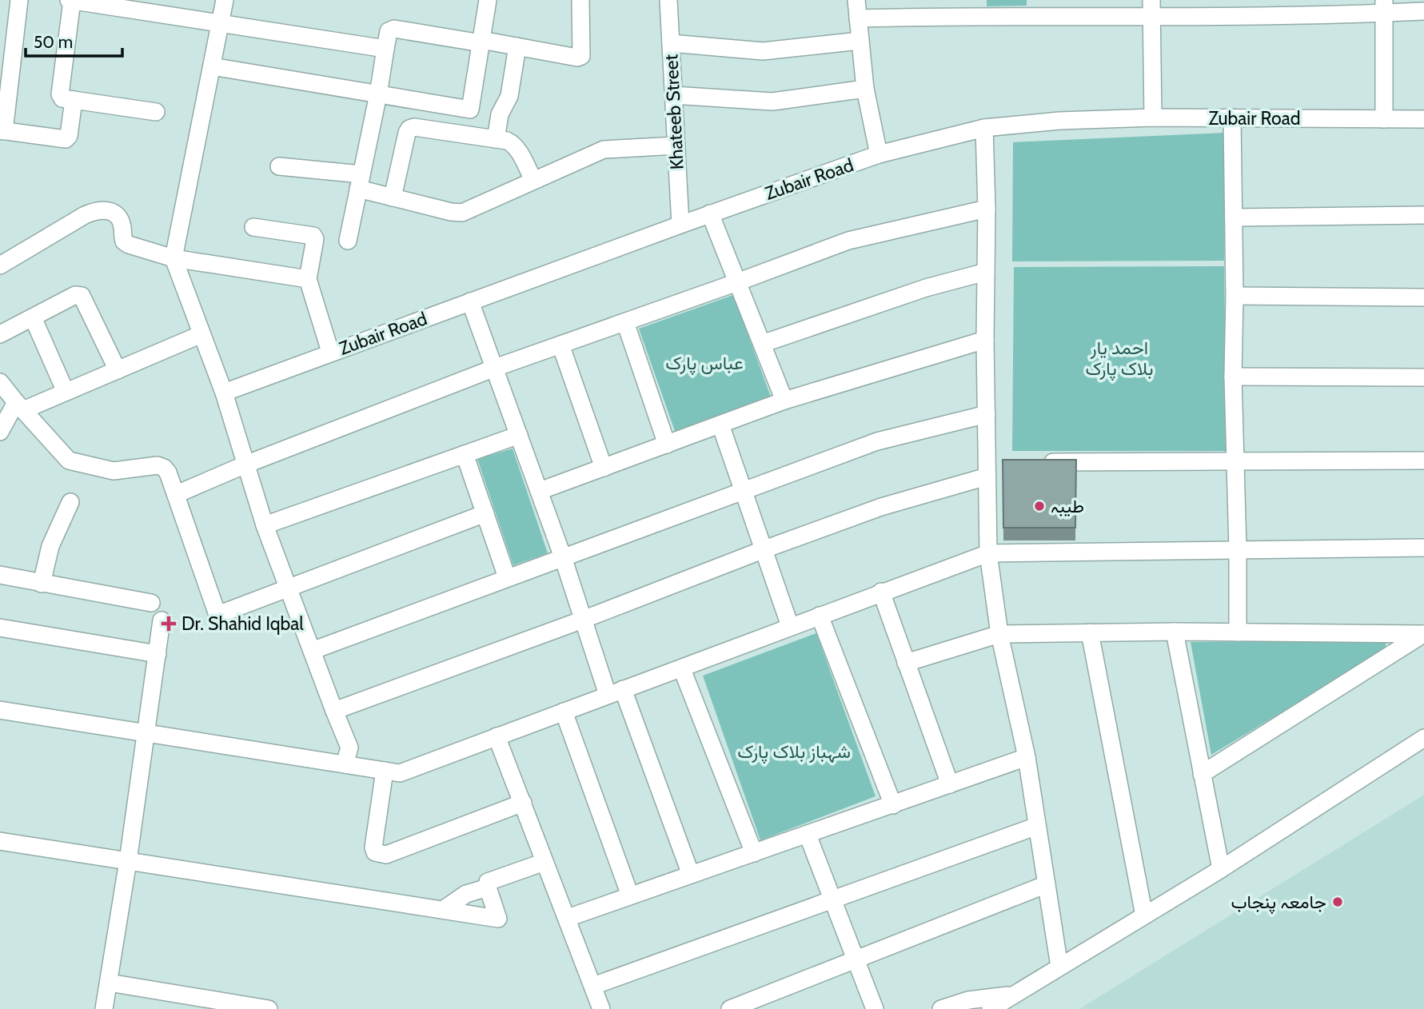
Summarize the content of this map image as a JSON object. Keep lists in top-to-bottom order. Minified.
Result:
{"streets":{"street":["Khateeb Street","Zubair Road"]},"crossings":[["Khateeb Street","Zubair Road"]],"parks":["احمد یار بلاک پارک","عباس پارک","شہباز بلاک پارک"],"places":{"other":["طیبہ","جامعہ پنجاب"],"health":["Dr. Shahid Iqbal"]},"scale_bar":"50 m"}
